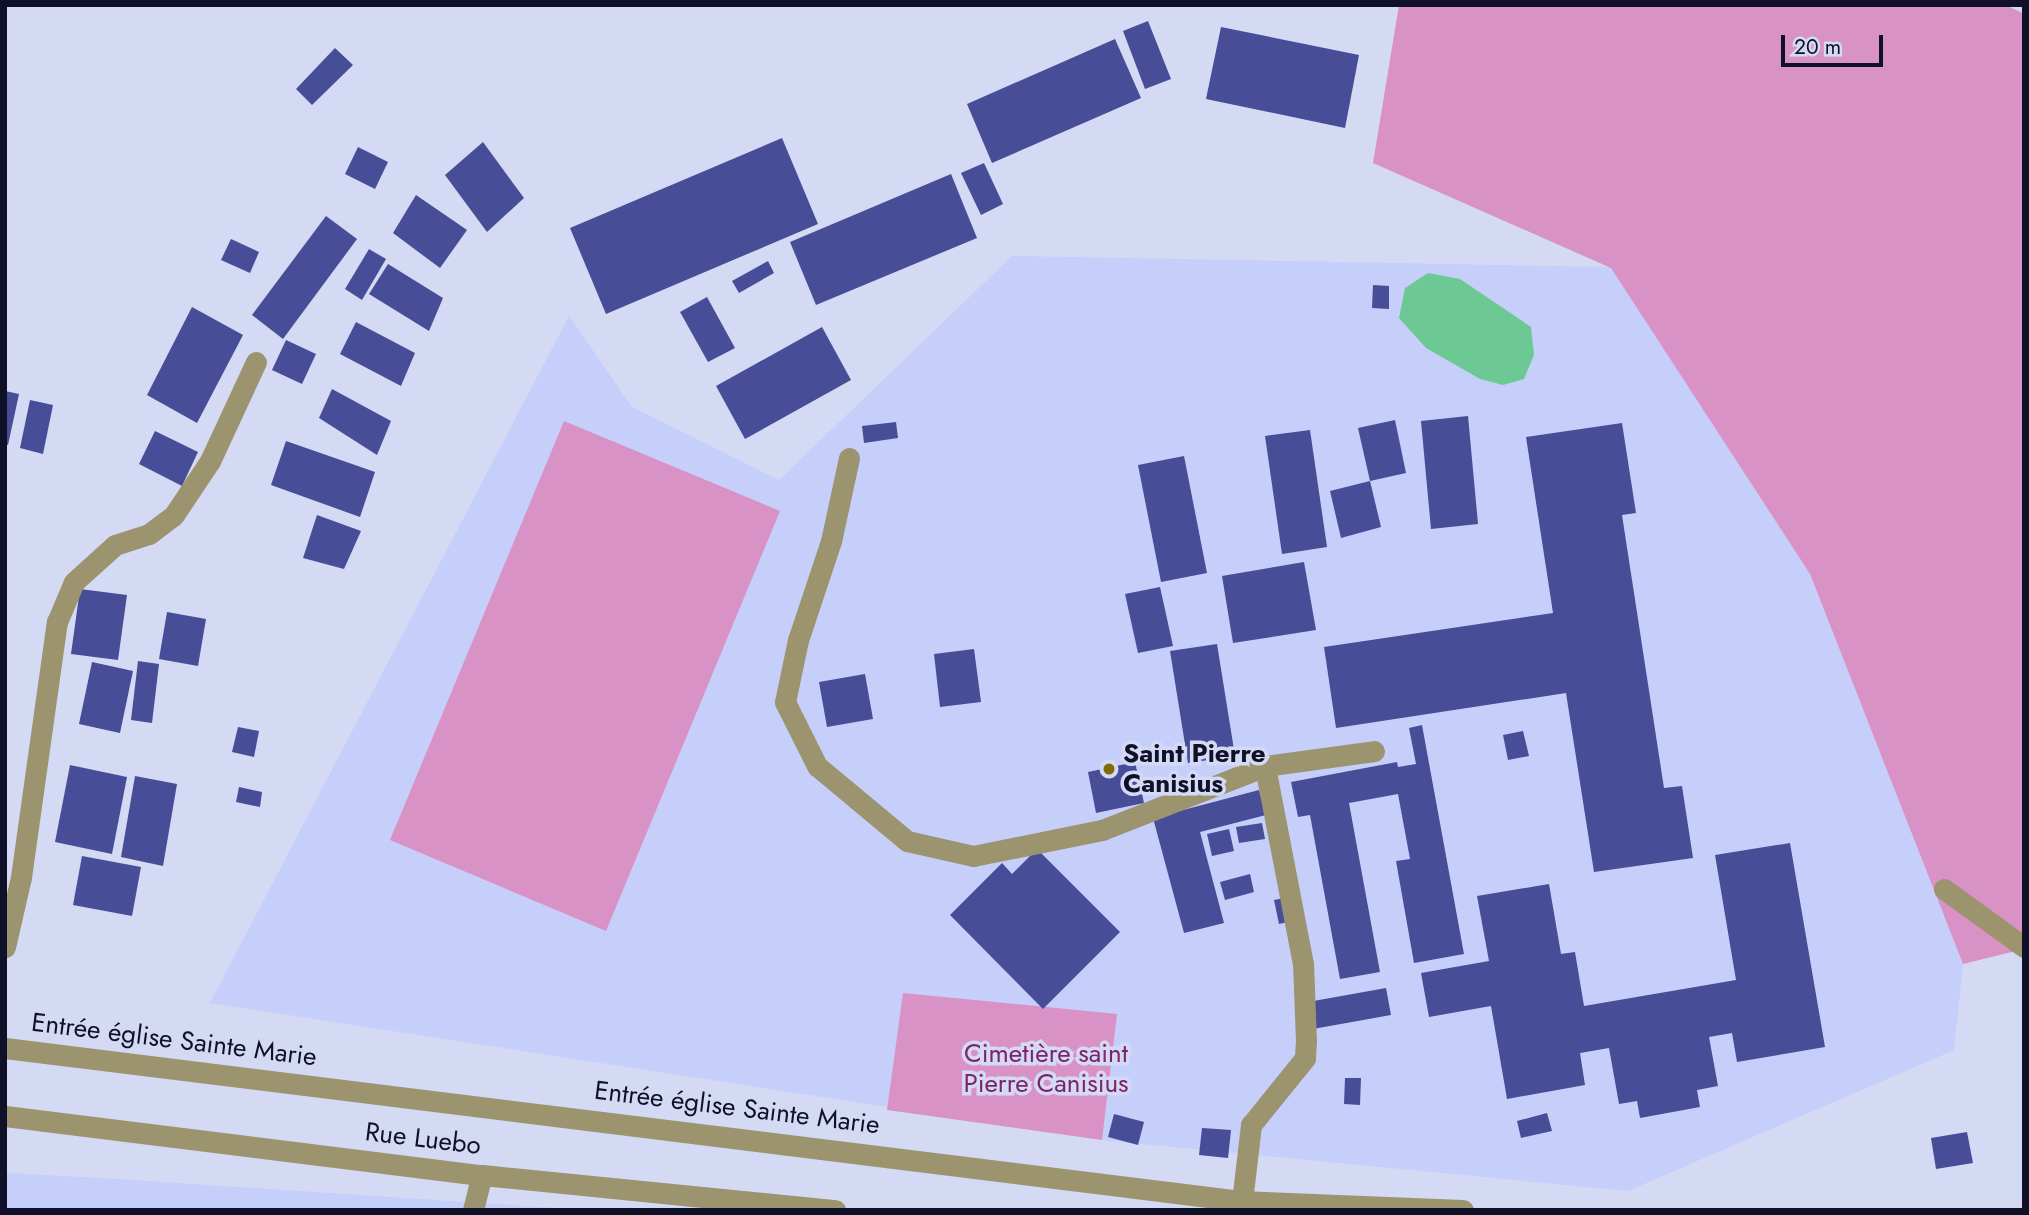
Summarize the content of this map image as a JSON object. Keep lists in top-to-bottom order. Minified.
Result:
{"streets":{"street":["Entrée église Sainte Marie","Rue Luebo"]},"parks":["Cimetière saint Pierre Canisius"],"places":["Saint Pierre Canisius"],"scale_bar":"20 m"}
